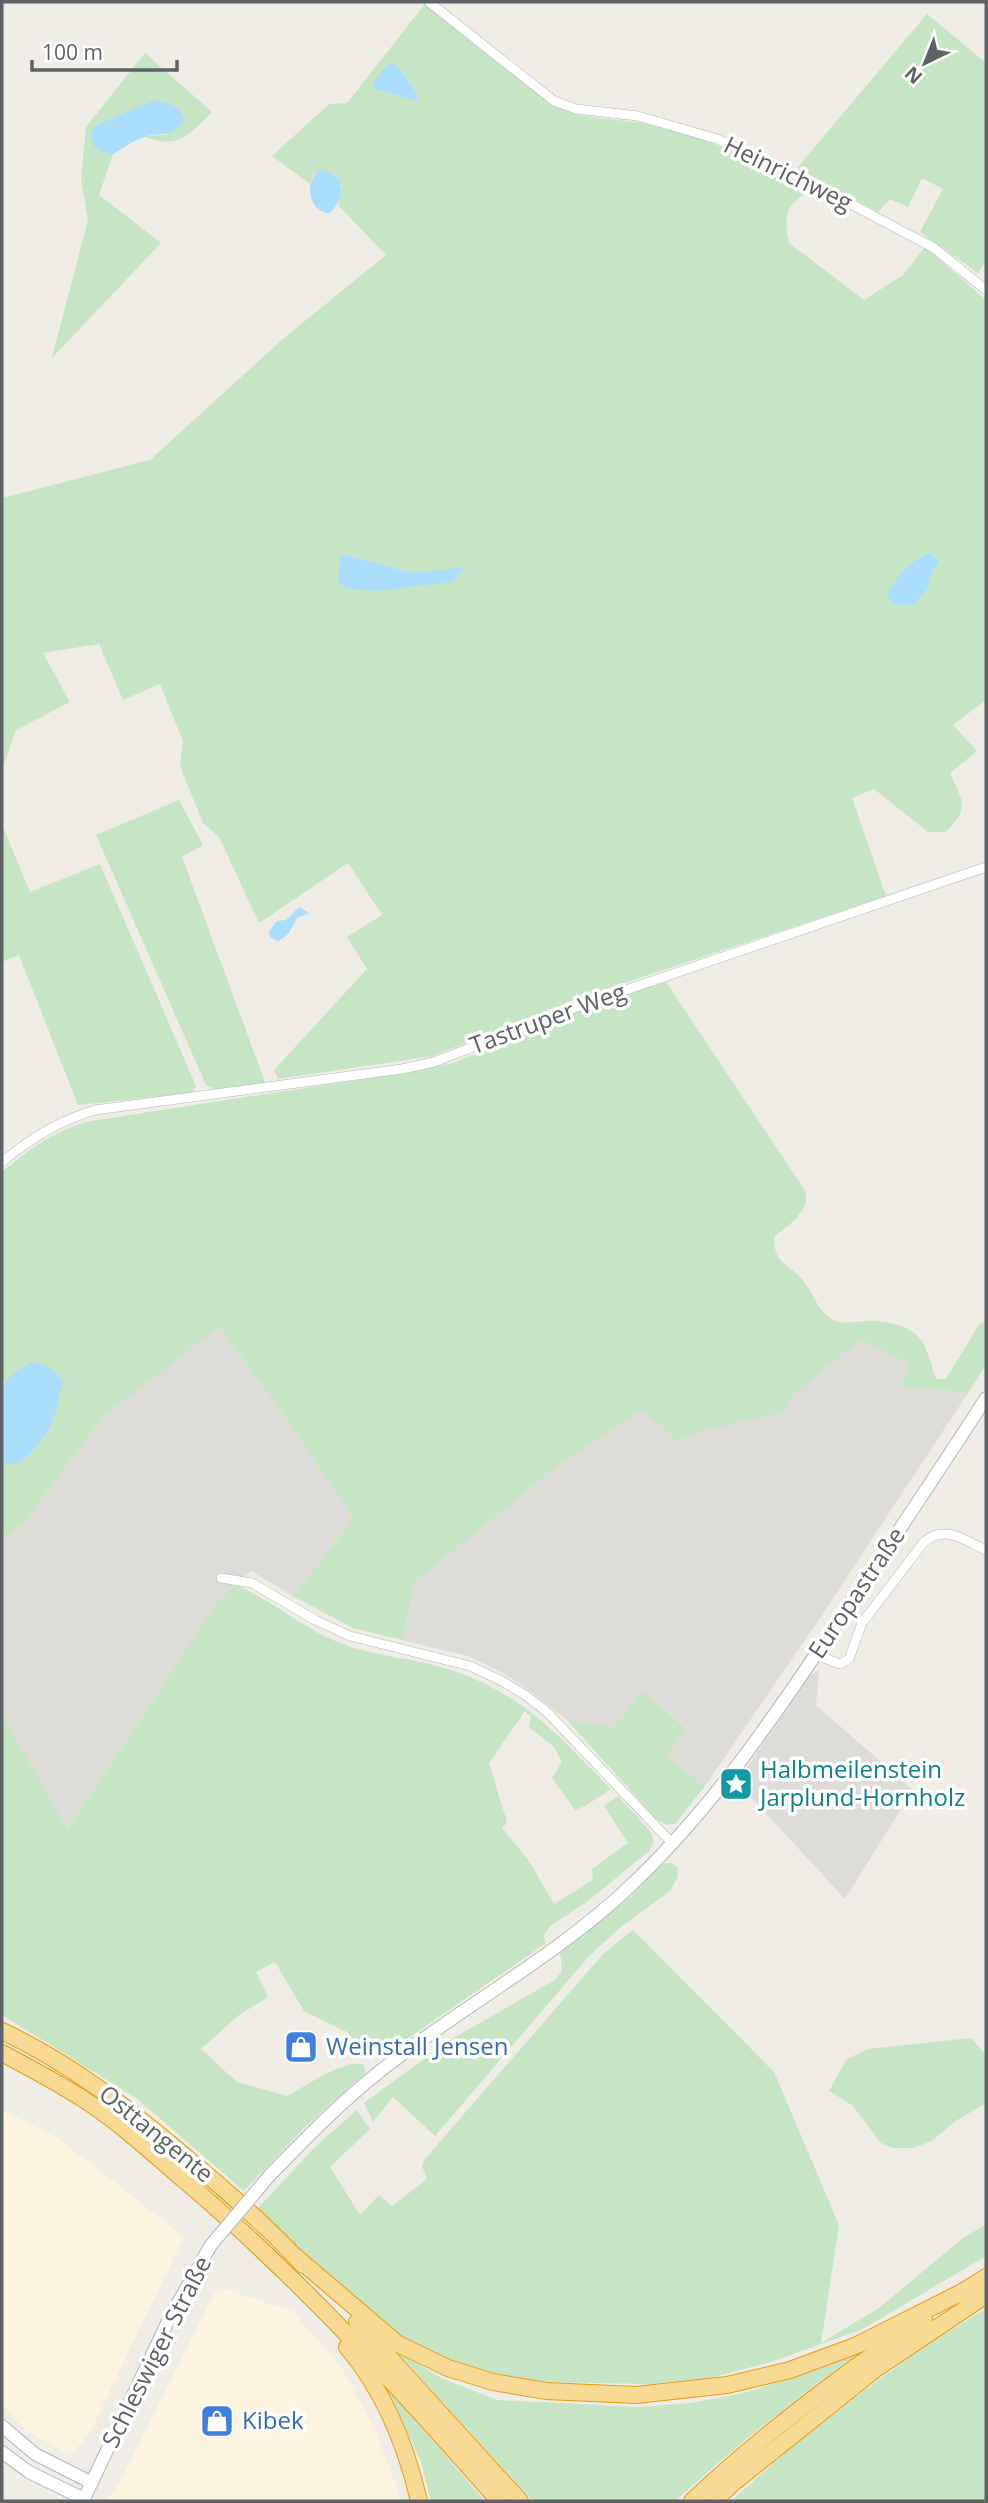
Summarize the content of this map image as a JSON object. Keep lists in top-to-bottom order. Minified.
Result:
{"streets":{"highway":["Osttangente"],"main road":["Europastraße","Schleswiger Straße"],"street":["Heinrichweg","Tastruper Weg"]},"crossings":[["Europastraße","Schleswiger Straße"]],"places":{"place":["Halbmeilenstein Jarplund-Hornholz"],"shop":["Weinstall Jensen","Kibek"]},"scale_bar":"100 m","north":"bottom left"}
